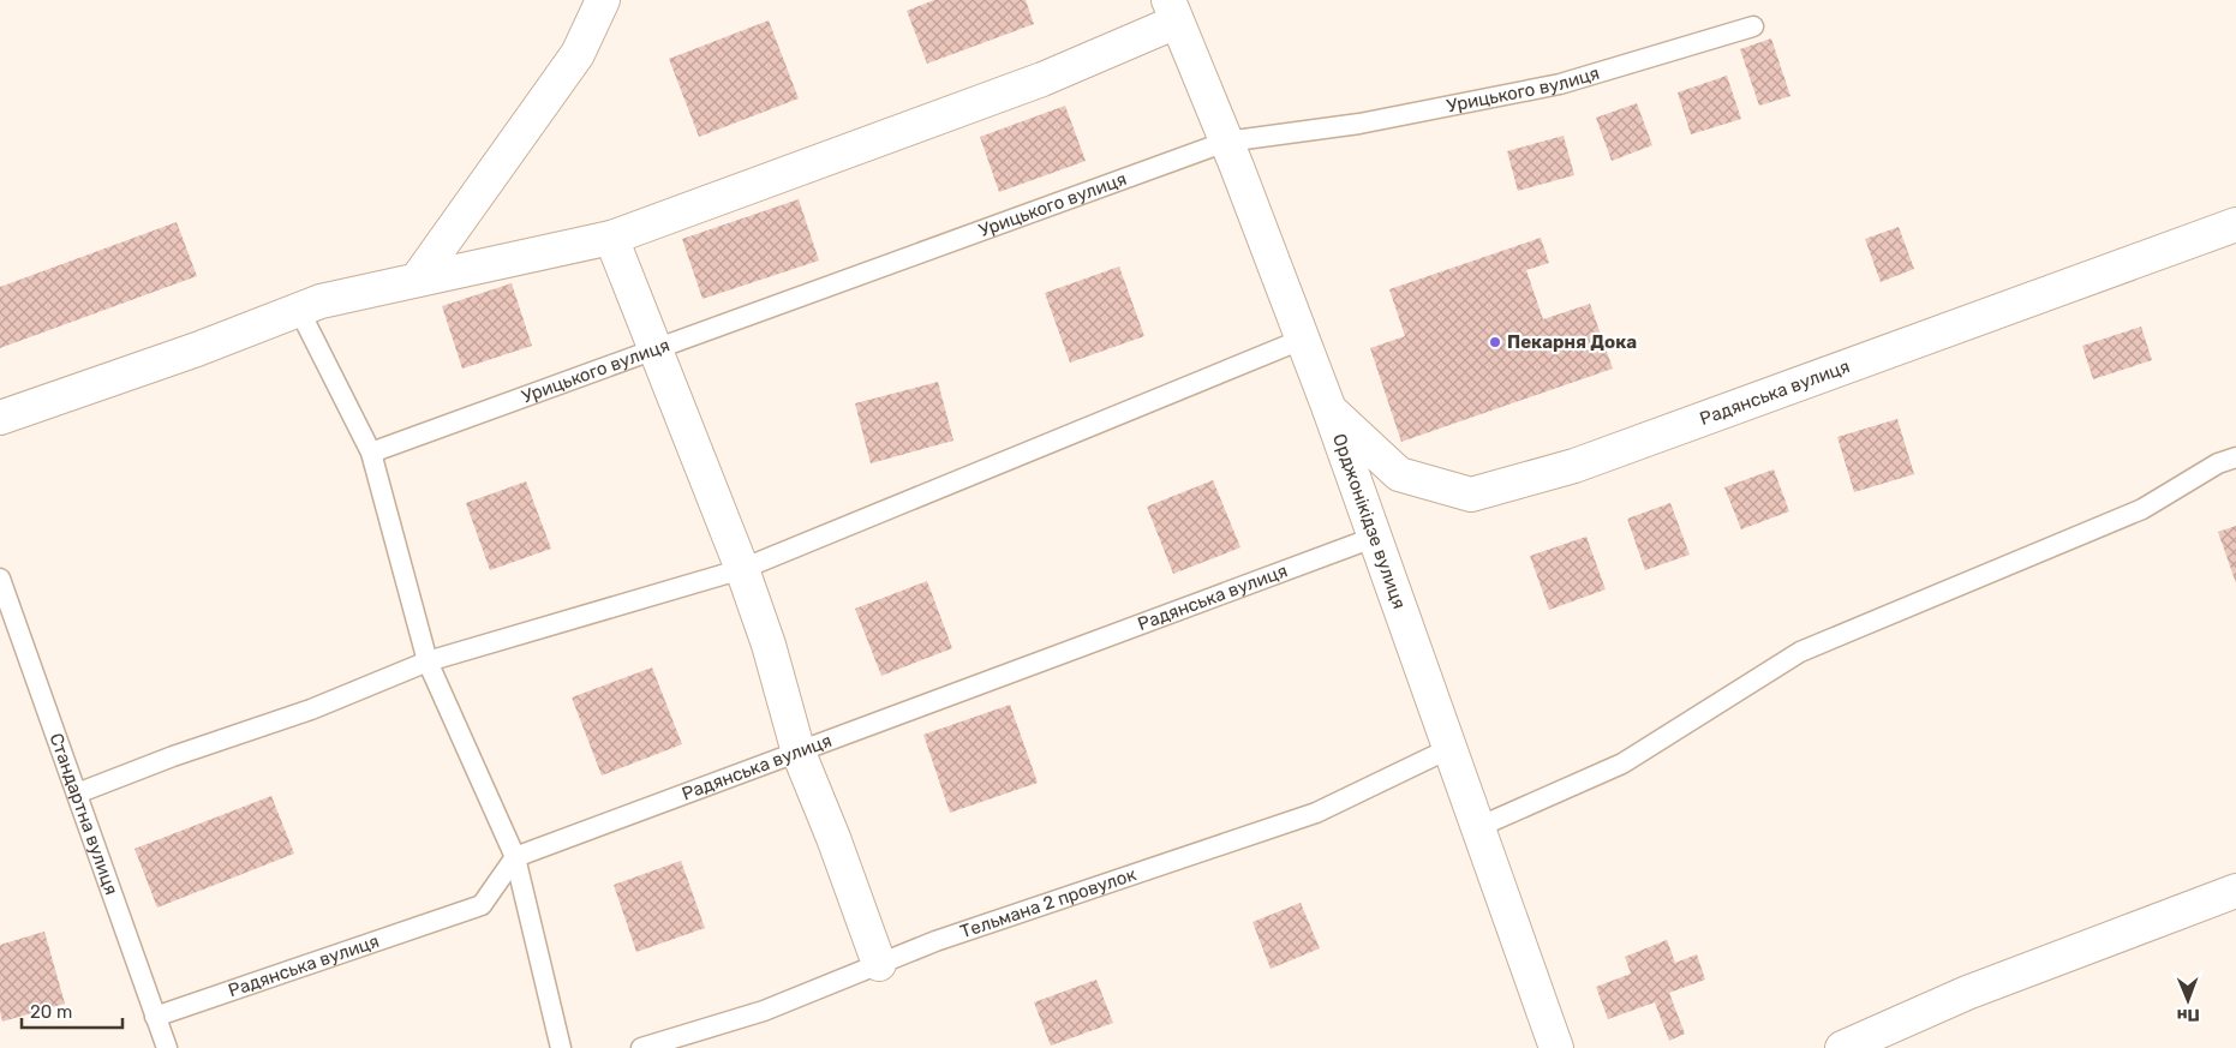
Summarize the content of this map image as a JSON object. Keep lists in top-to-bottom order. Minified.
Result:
{"streets":{"street":["Радянська вулиця","Орджонікідзе вулиця"],"lane":["Урицького вулиця","Стандартна вулиця","Тельмана 2 провулок"]},"crossings":[["Урицького вулиця","Орджонікідзе вулиця"],["Радянська вулиця","Орджонікідзе вулиця"],["Радянська вулиця","Стандартна вулиця"],["Орджонікідзе вулиця","Тельмана 2 провулок"]],"places":["Пекарня Дока"],"scale_bar":"20 m","north":"bottom"}
